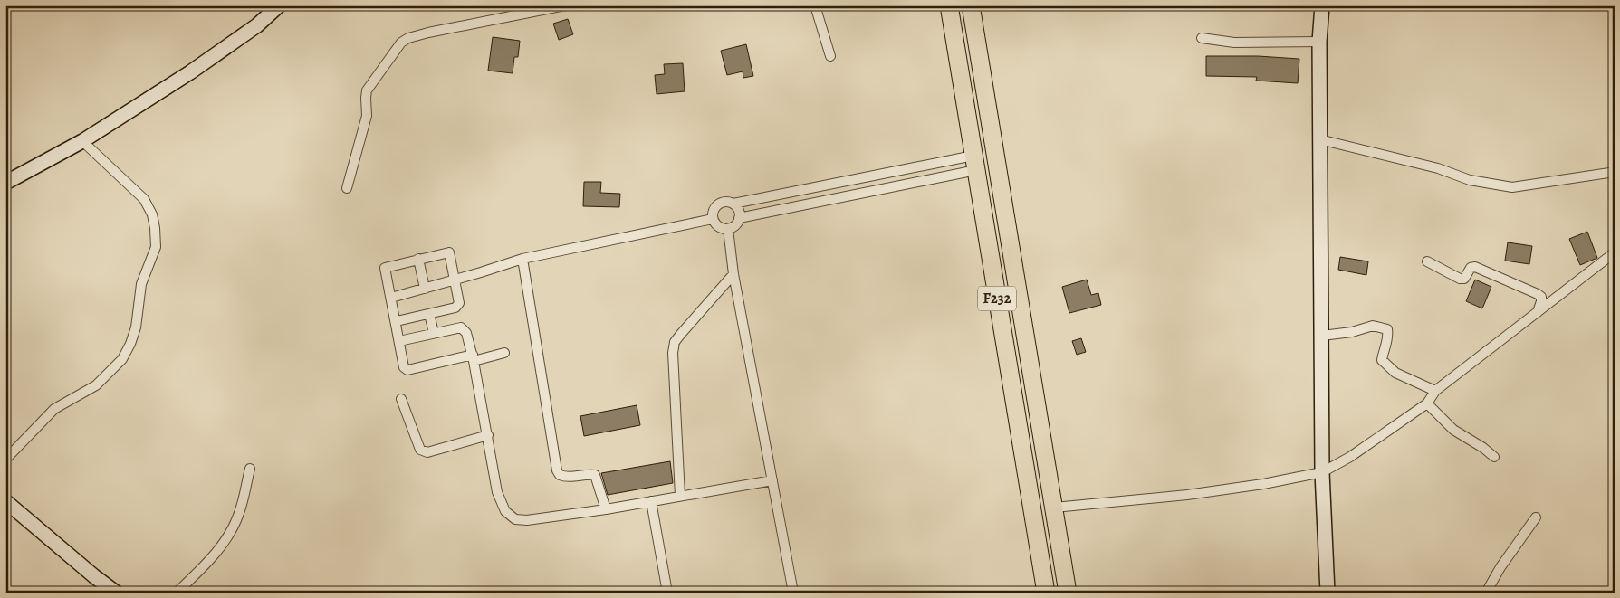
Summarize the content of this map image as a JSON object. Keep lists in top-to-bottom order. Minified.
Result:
{"streets":{"highway":["F232"]}}
